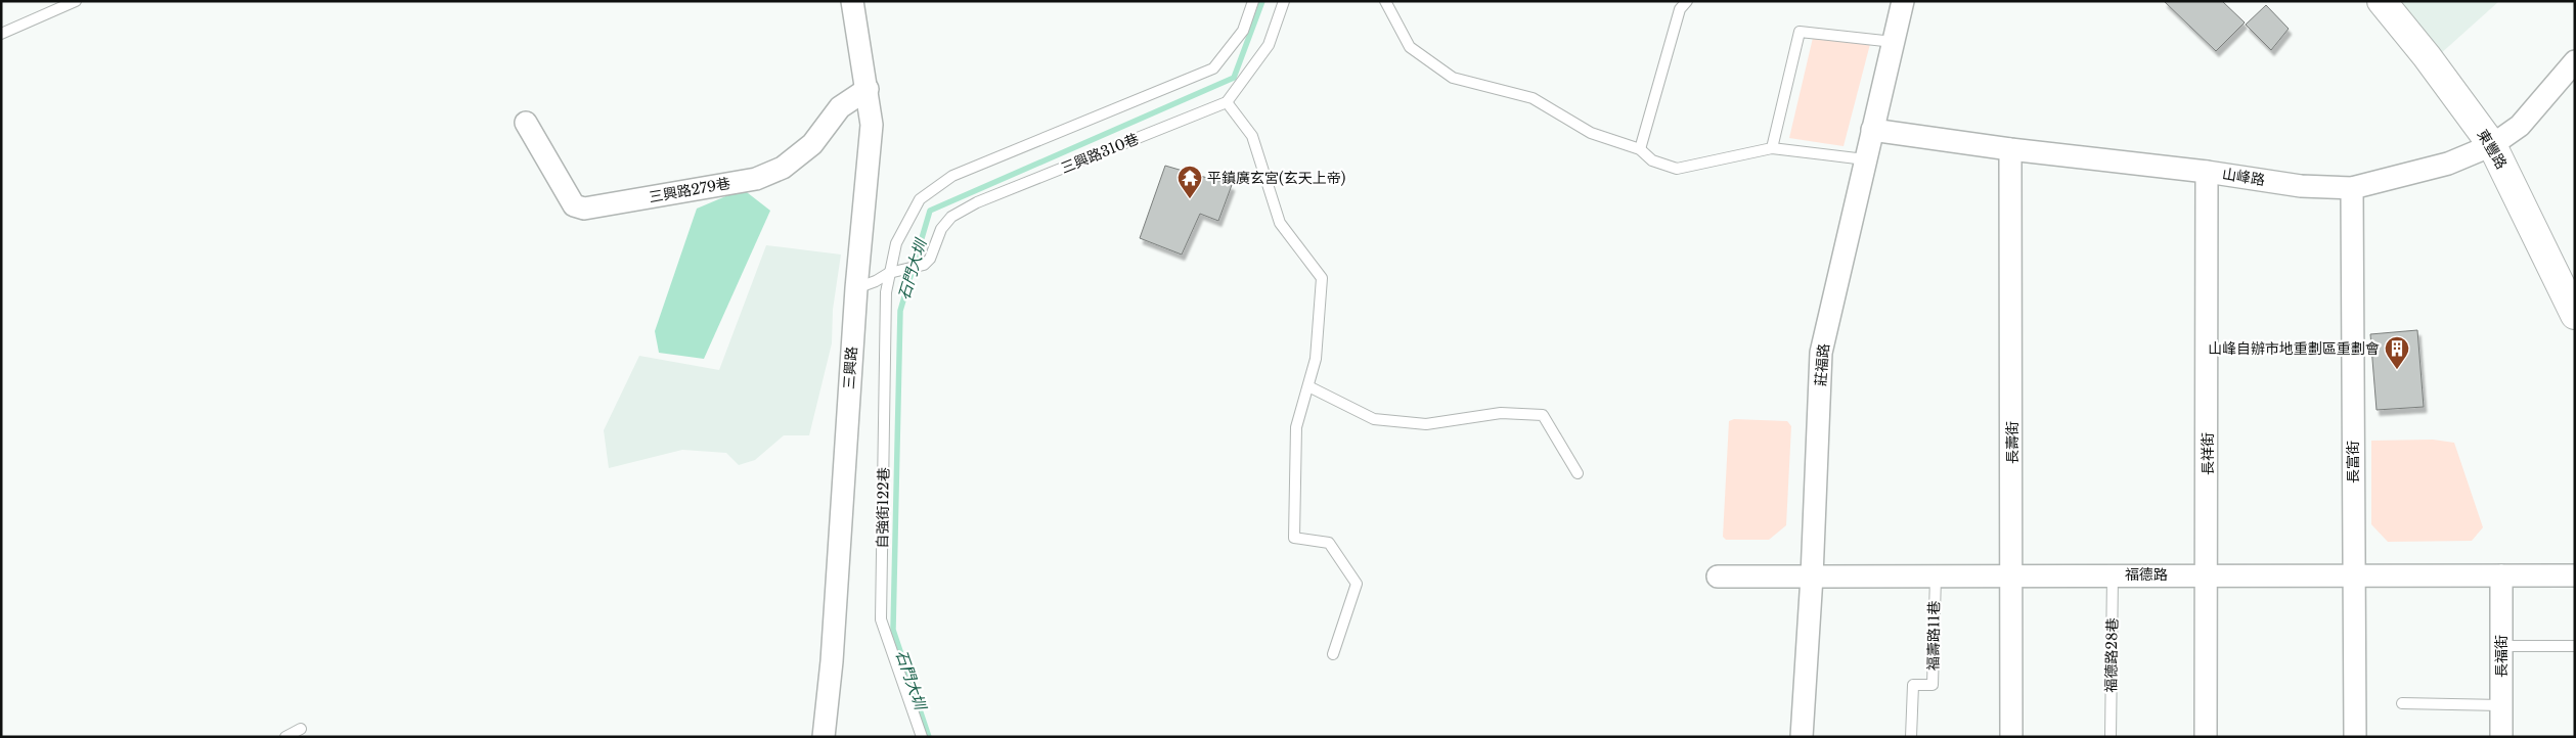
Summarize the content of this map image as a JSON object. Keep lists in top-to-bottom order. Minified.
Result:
{"streets":{"street":["東豐路","山峰路","三興路279巷","莊福路","三興路","長壽街","長祥街","長富街","福德路","長福街"],"lane":["三興路310巷","自強街122巷","福壽路11巷","福德路28巷"]},"crossings":[["東豐路","山峰路"],["三興路310巷","三興路"],["三興路310巷","自強街122巷"],["山峰路","莊福路"],["山峰路","長壽街"],["山峰路","長祥街"],["山峰路","長富街"],["三興路279巷","三興路"],["莊福路","福德路"],["長壽街","福德路"],["長祥街","福德路"],["長富街","福德路"],["福德路","福壽路11巷"],["福德路","福德路28巷"],["福德路","長福街"]],"water":["石門大圳"],"places":{"temple":["平鎮廣玄宮(玄天上帝)"],"building":["山峰自辦市地重劃區重劃會"]}}
